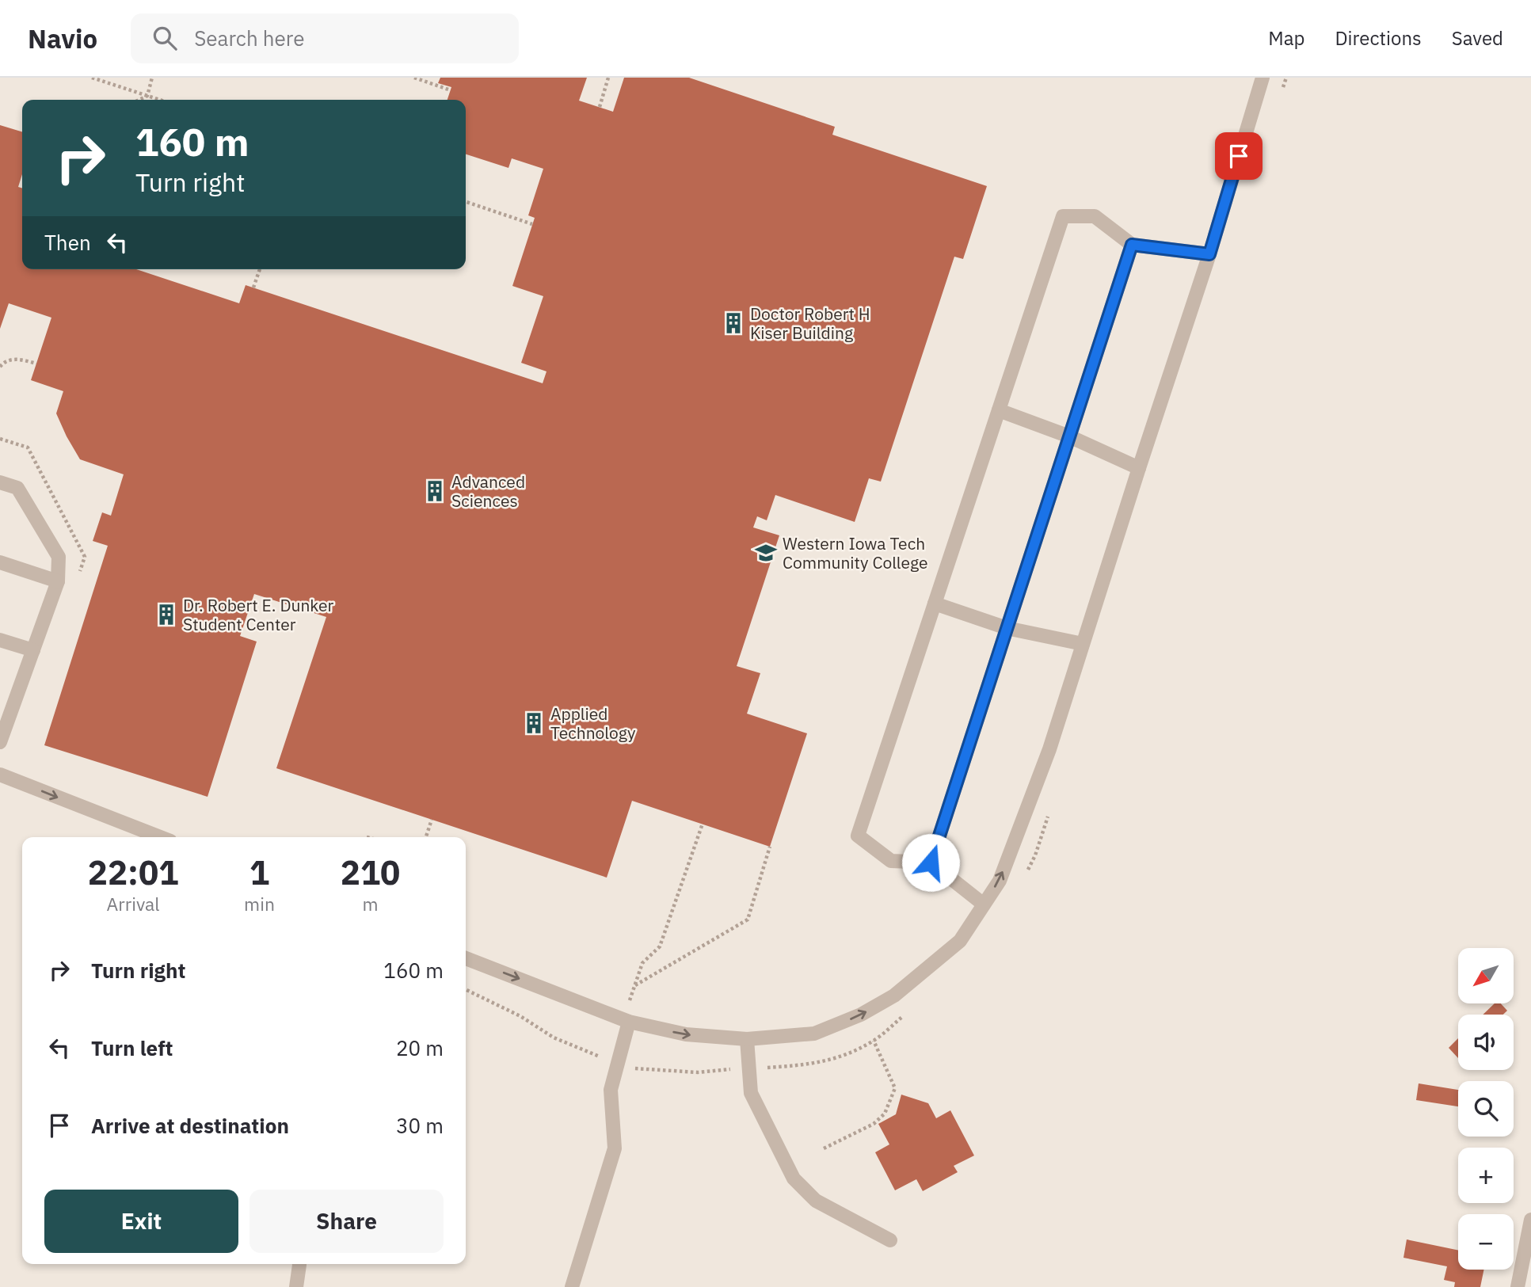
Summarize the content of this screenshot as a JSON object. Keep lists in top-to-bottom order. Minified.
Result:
{"places":{"building":["Doctor Robert H Kiser Building","Advanced Sciences","Dr. Robert E. Dunker Student Center","Applied Technology"],"school or university":["Western Iowa Tech Community College"]},"north":"bottom left","page":{"header":"Navio","search":"Search here","nav":["Map","Directions","Saved"],"turn":["160 m","Turn right"],"then":"Then","eta":["22:01","Arrival","1","min","210","m"],"list":[{"name":"Turn right","value":"160 m"},{"name":"Turn left","value":"20 m"},{"name":"Arrive at destination","value":"30 m"}],"map_buttons":["+","−"],"buttons":["Exit","Share"]}}
